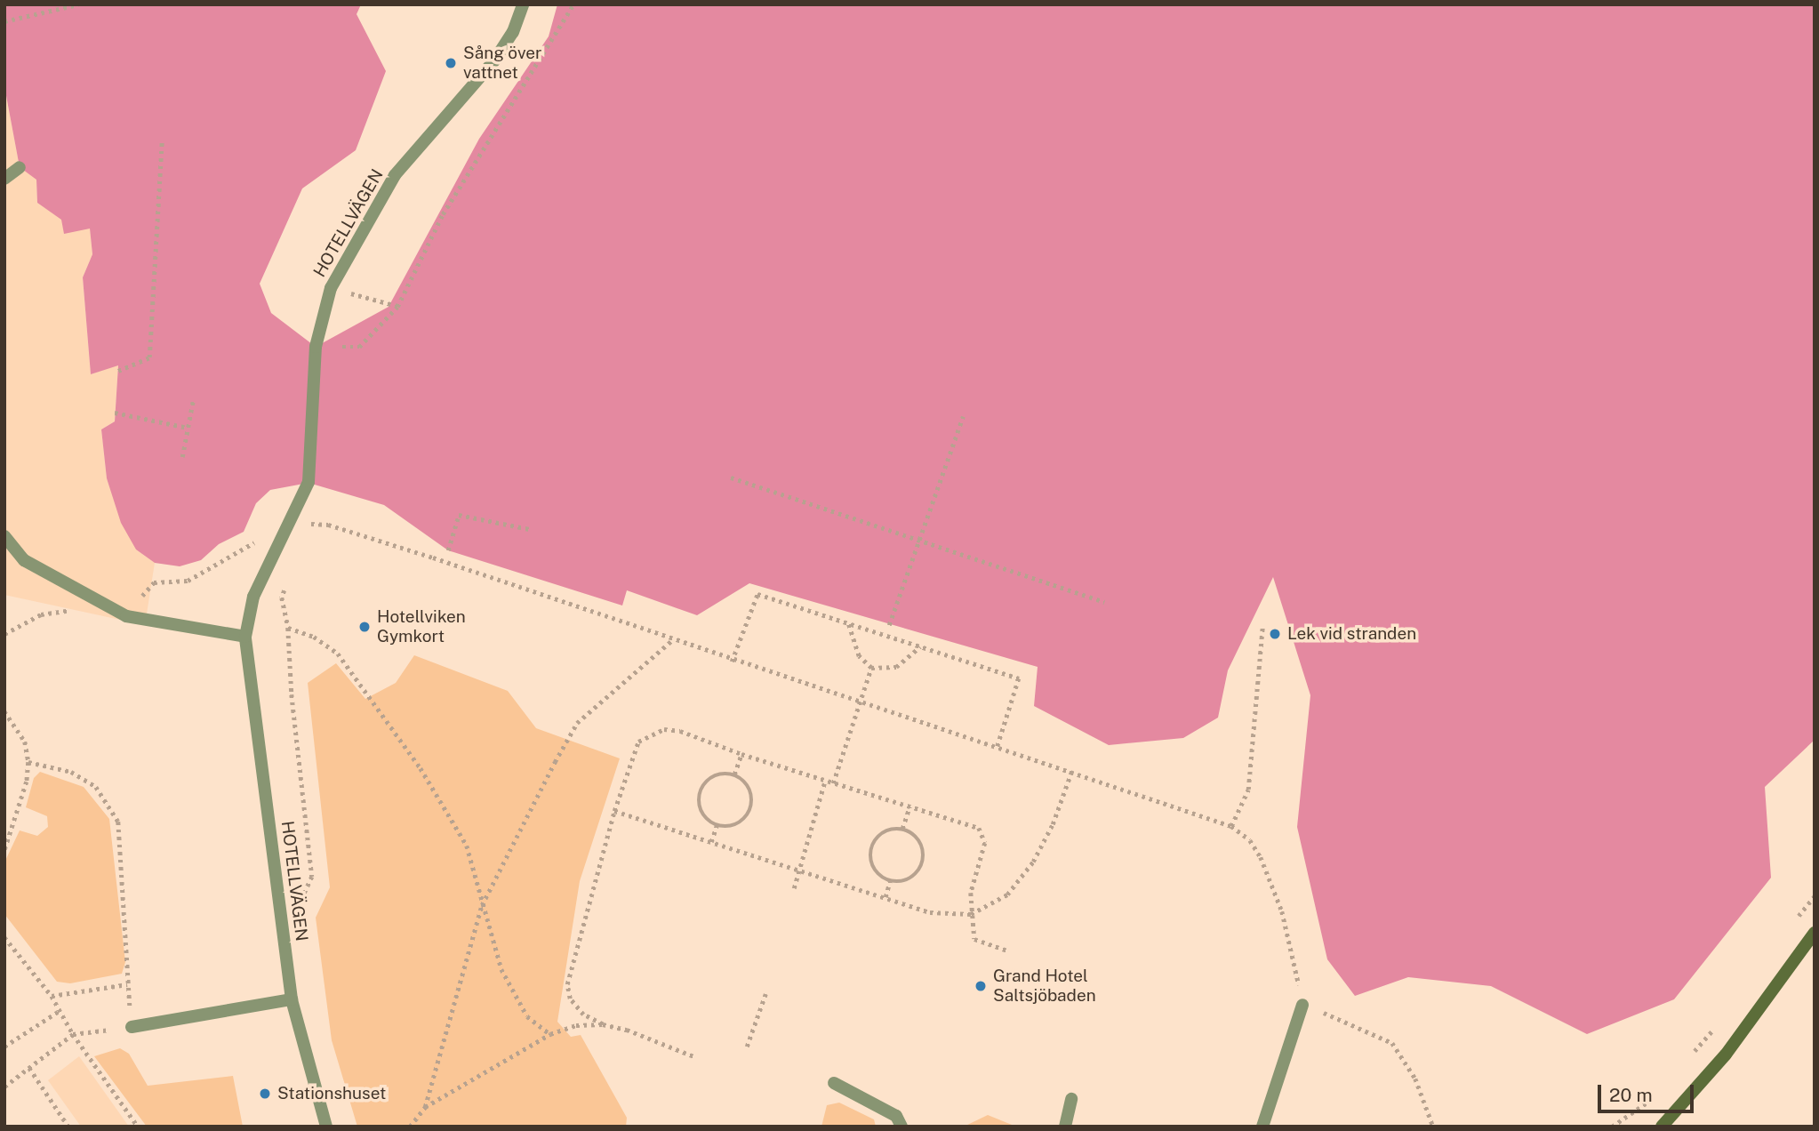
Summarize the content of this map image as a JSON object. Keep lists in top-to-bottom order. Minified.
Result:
{"streets":{"street":["HOTELLVÄGEN"]},"places":["Sång över vattnet","Hotellviken Gymkort","Lek vid stranden","Grand Hotel Saltsjöbaden","Stationshuset"],"scale_bar":"20 m"}
